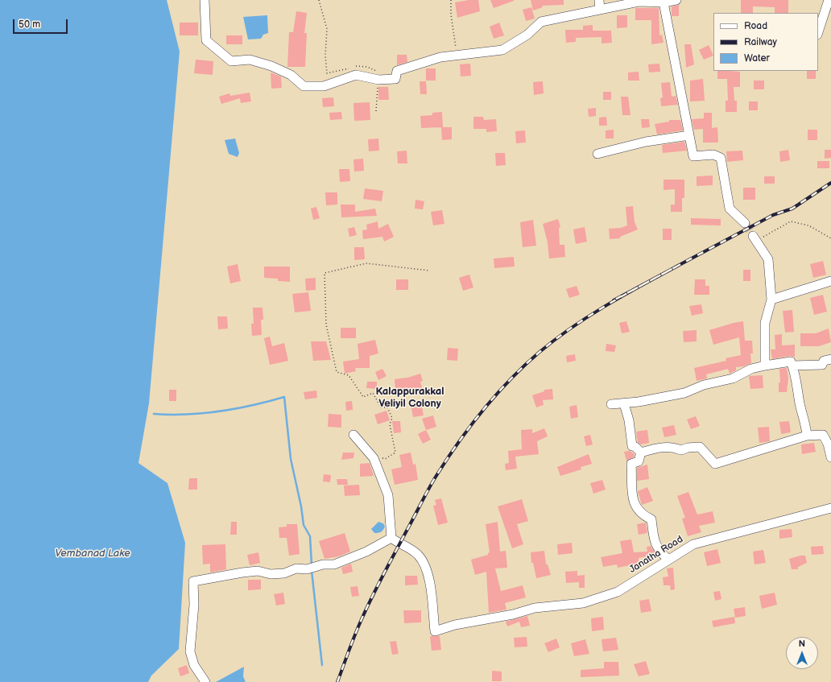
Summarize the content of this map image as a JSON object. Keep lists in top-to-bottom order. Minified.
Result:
{"streets":{"street":["Janatha Road"]},"districts":["Kalappurakkal Veliyil Colony"],"water":["Vembanad Lake"],"legend":["Road","Railway","Water"],"scale_bar":"50 m","north":"top"}
